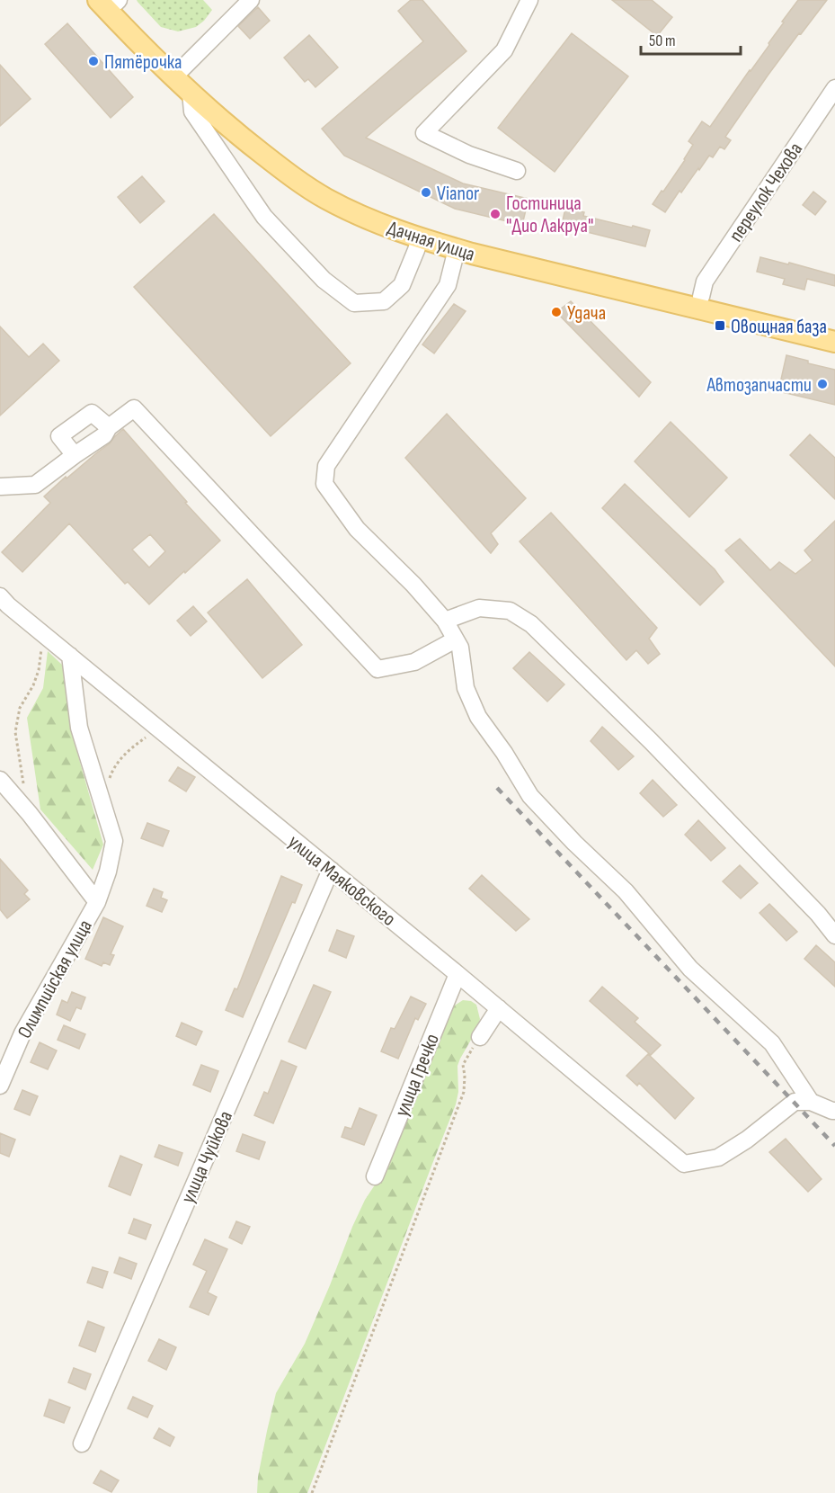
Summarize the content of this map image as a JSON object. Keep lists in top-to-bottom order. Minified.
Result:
{"streets":{"main road":["Дачная улица"],"street":["переулок Чехова","улица Маяковского","Олимпийская улица","улица Гречко","улица Чуйкова"]},"crossings":[["переулок Чехова","Дачная улица"],["улица Маяковского","Олимпийская улица"],["улица Маяковского","улица Гречко"],["улица Маяковского","улица Чуйкова"]],"places":{"other":["Пятёрочка","Vianor","Гостиница \"Дио Лакруа\"","Удача","Автозапчасти"],"transit":["Овощная база"]},"scale_bar":"50 m"}
